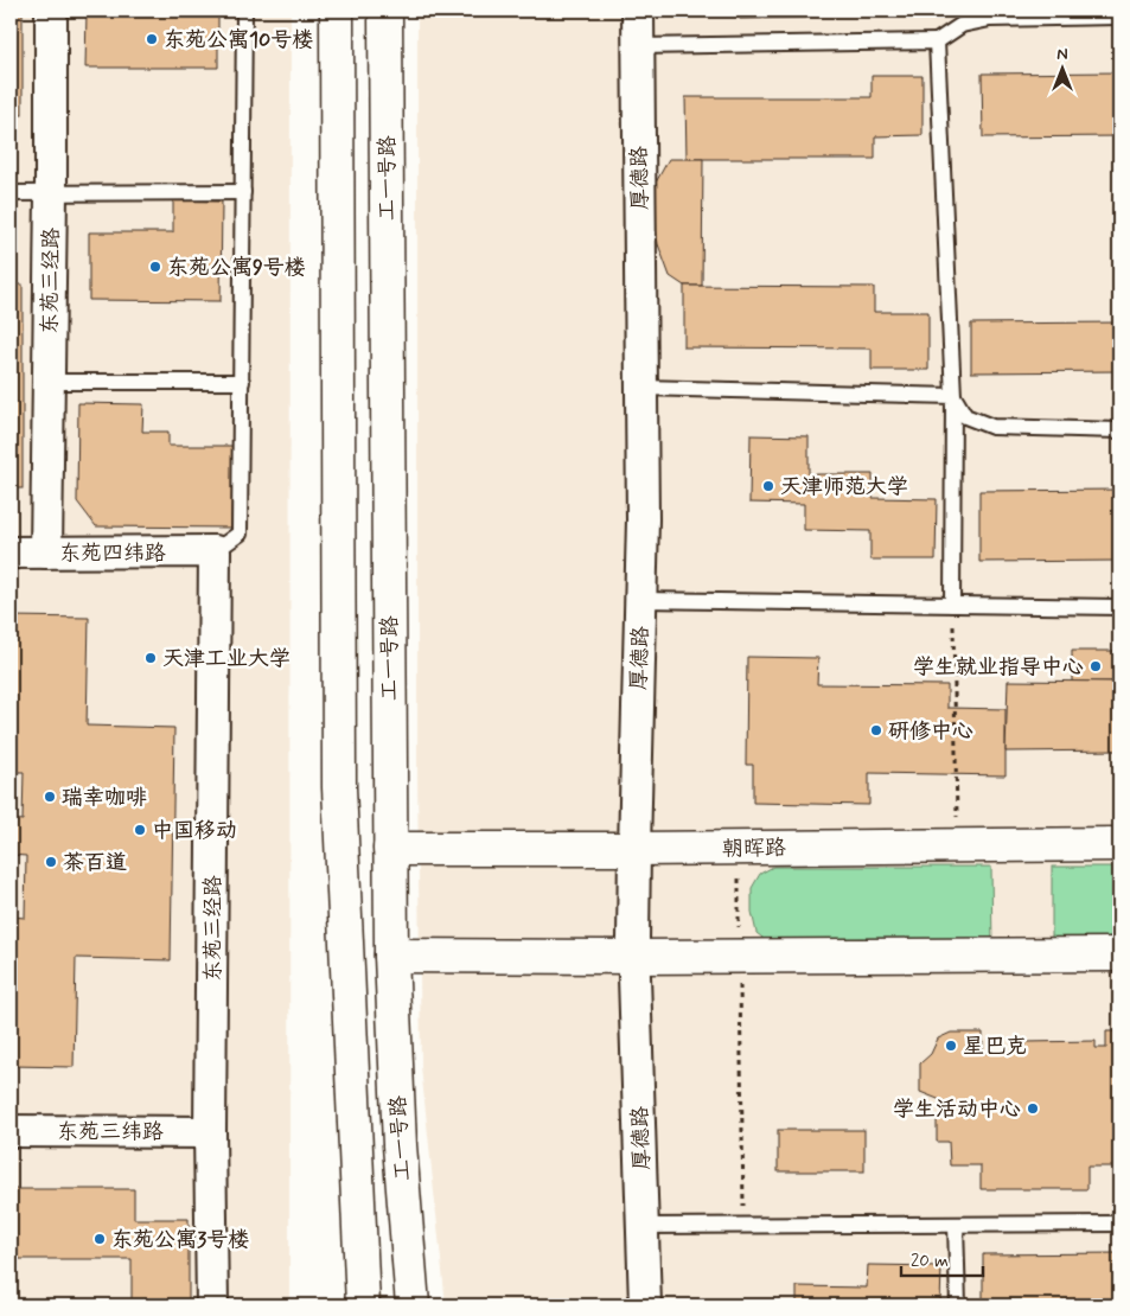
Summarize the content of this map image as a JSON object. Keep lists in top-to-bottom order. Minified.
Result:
{"streets":{"main road":["工一号路","朝晖路"],"street":["厚德路","东苑三经路","东苑四纬路","东苑三纬路"]},"crossings":[["工一号路","朝晖路"],["厚德路","朝晖路"],["东苑三经路","东苑四纬路"],["东苑三经路","东苑三纬路"]],"places":["东苑公寓10号楼","东苑公寓9号楼","天津师范大学","天津工业大学","学生就业指导中心","研修中心","瑞幸咖啡","中国移动","茶百道","星巴克","学生活动中心","东苑公寓3号楼"],"scale_bar":"20 m","north":"top"}
